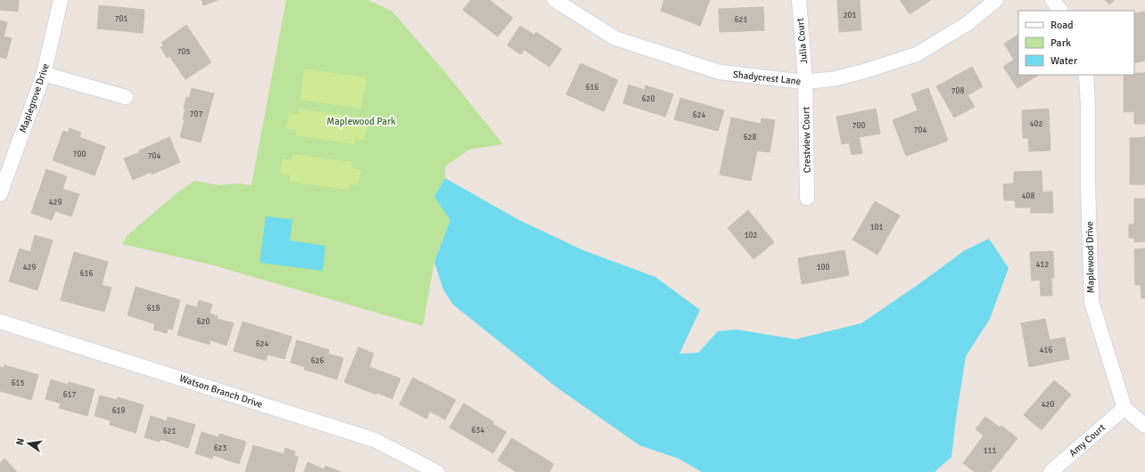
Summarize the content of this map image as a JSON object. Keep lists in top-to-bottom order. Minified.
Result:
{"streets":{"street":["Julia Court","Shadycrest Lane","Maplegrove Drive","Crestview Court","Maplewood Drive","Watson Branch Drive","Amy Court"]},"crossings":[["Julia Court","Shadycrest Lane"],["Julia Court","Crestview Court"],["Shadycrest Lane","Crestview Court"],["Maplewood Drive","Amy Court"]],"parks":["Maplewood Park"],"house_numbers":["201","701","621","705","616","708","620","707","624","402","700","704","628","700","704","408","429","101","102","412","429","100","616","618","620","624","416","626","615","617","420","619","634","621","623","111"],"legend":["Road","Park","Water"],"north":"left"}
